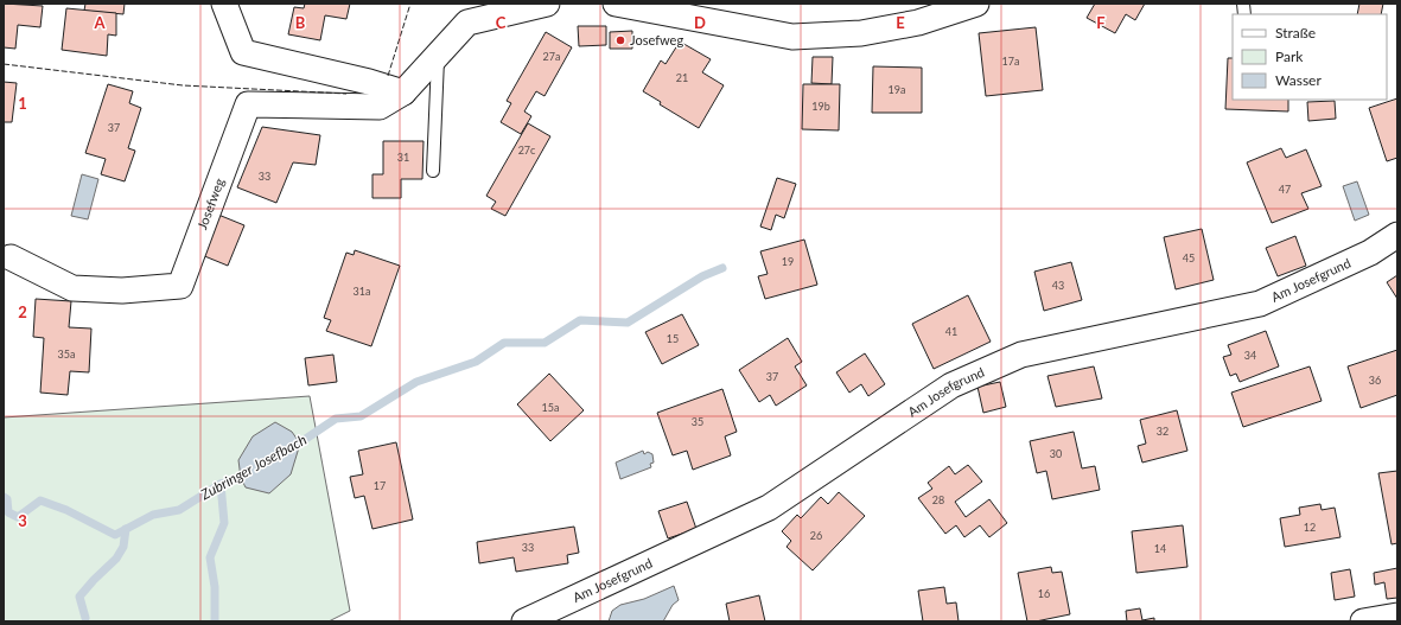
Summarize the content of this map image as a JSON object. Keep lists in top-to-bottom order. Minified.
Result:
{"streets":{"street":["Josefweg","Am Josefgrund"]},"water":["Zubringer Josefbach"],"places":["Josefweg"],"house_numbers":["27a","17a","21","19a","19b","37","27c","31","33","47","45","19","43","31a","41","15","35a","34","37","36","15a","35","32","30","17","28","12","26","33","14","16"],"legend":["Straße","Park","Wasser"],"grid":{"columns":["A","B","C","D","E","F"],"rows":["1","2","3"]}}
